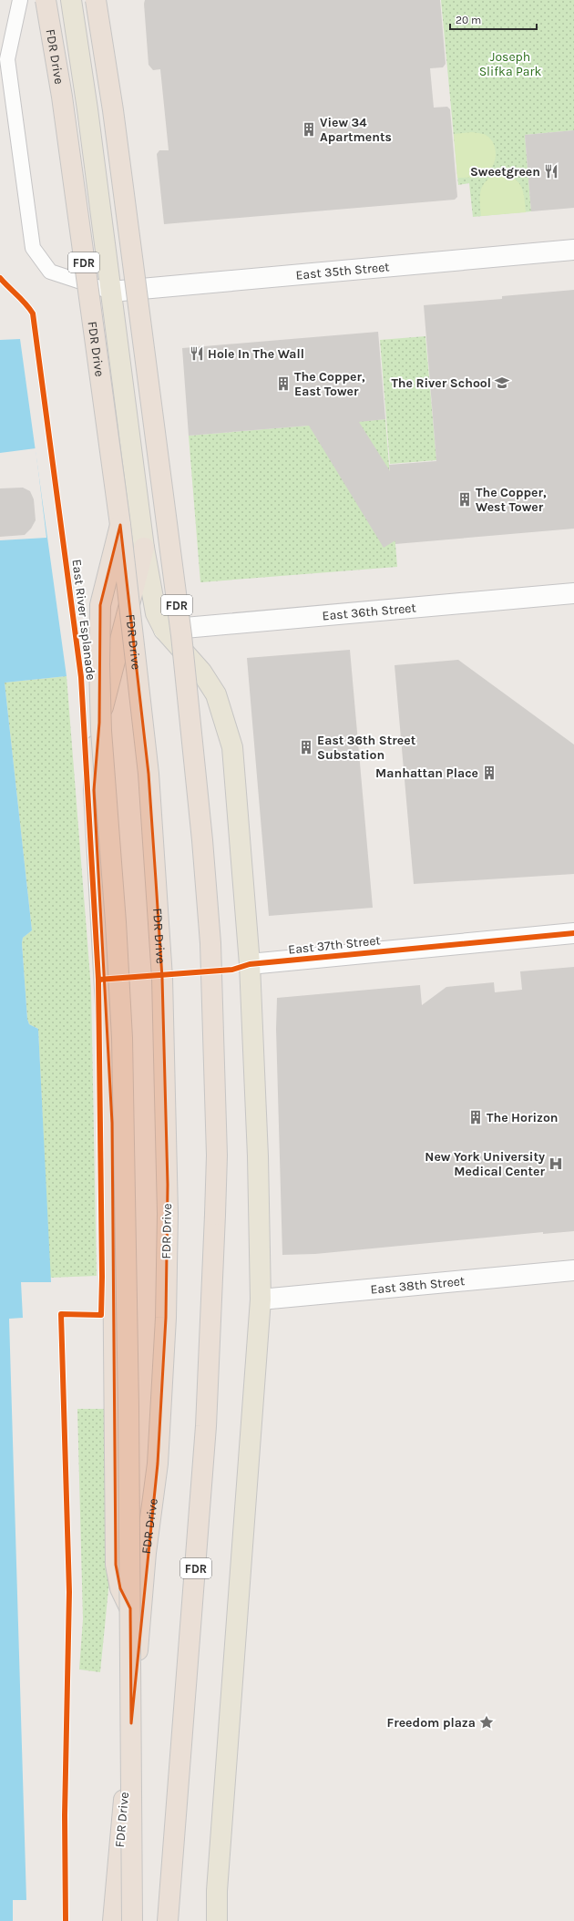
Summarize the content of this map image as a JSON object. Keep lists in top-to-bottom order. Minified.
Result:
{"streets":{"highway":["FDR Drive","FDR"],"street":["East 35th Street","East 36th Street","East 37th Street","East 38th Street"],"cycle path":["East River Esplanade"]},"crossings":[["FDR Drive","East 35th Street"],["FDR Drive","East 36th Street"],["FDR Drive","East 37th Street"],["FDR Drive","East 38th Street"]],"parks":["Joseph Slifka Park"],"places":{"building":["View 34 Apartments","The Copper, East Tower","The Copper, West Tower","East 36th Street Substation","Manhattan Place","The Horizon"],"restaurant":["Sweetgreen","Hole In The Wall"],"school or university":["The River School"],"hospital":["New York University Medical Center"],"place":["Freedom plaza"]},"scale_bar":"20 m"}
